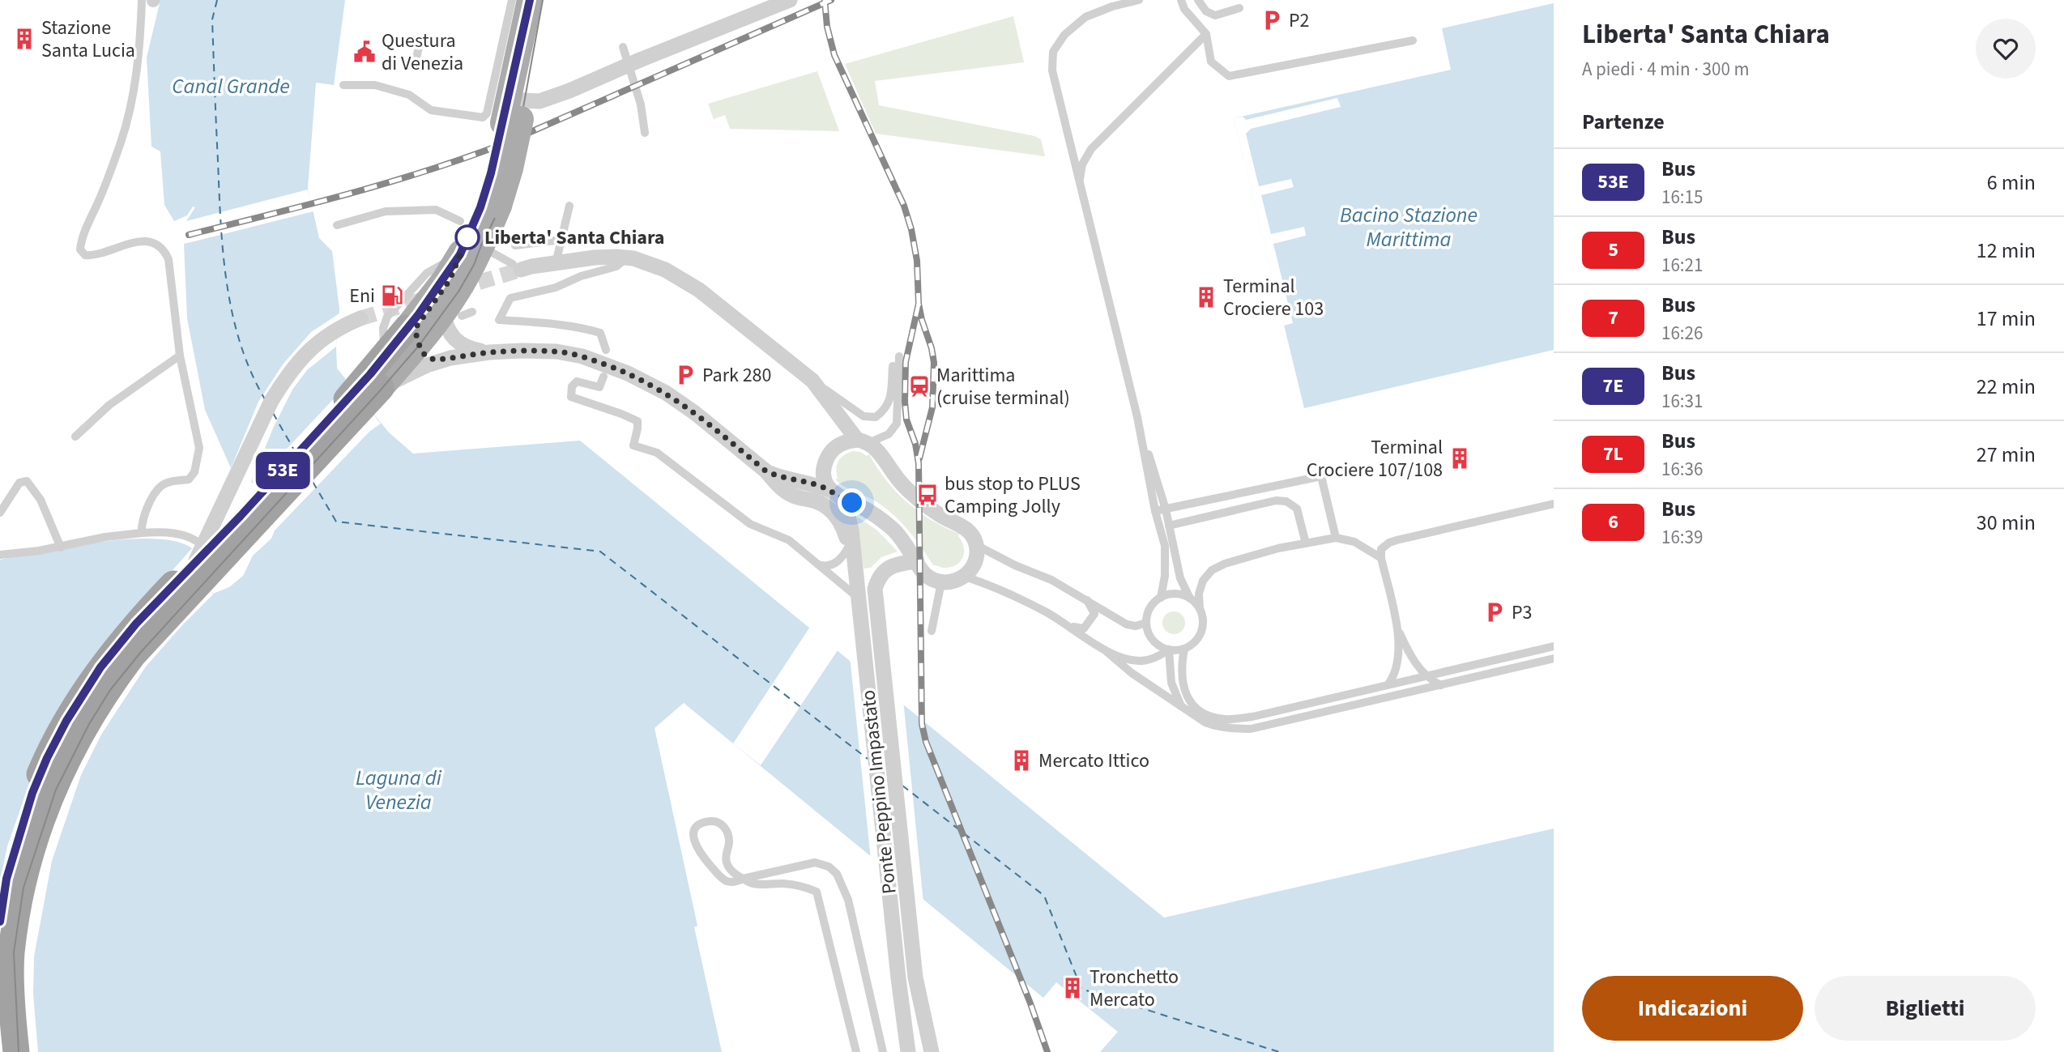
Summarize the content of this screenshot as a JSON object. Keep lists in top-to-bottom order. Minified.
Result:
{"streets":{"street":["Ponte Peppino Impastato"]},"water":["Canal Grande","Bacino Stazione Marittima","Laguna di Venezia"],"places":{"parking":["P2","Park 280","P3"],"building":["Stazione Santa Lucia","Terminal Crociere 103","Terminal Crociere 107/108","Mercato Ittico","Tronchetto Mercato"],"public building":["Questura di Venezia"],"other":["Liberta' Santa Chiara"],"fuel station":["Eni"],"station":["Marittima (cruise terminal)"],"bus stop":["bus stop to PLUS Camping Jolly"]},"lines":["bus line 53E"],"page":{"on_map":"53E","heading":[["Liberta' Santa Chiara","A piedi · 4 min · 300 m"],"Partenze"],"list":[{"mark":"53E","name":"Bus","note":"16:15","value":"6 min"},{"mark":"5","name":"Bus","note":"16:21","value":"12 min"},{"mark":"7","name":"Bus","note":"16:26","value":"17 min"},{"mark":"7E","name":"Bus","note":"16:31","value":"22 min"},{"mark":"7L","name":"Bus","note":"16:36","value":"27 min"},{"mark":"6","name":"Bus","note":"16:39","value":"30 min"}],"buttons":["Indicazioni","Biglietti"]}}
